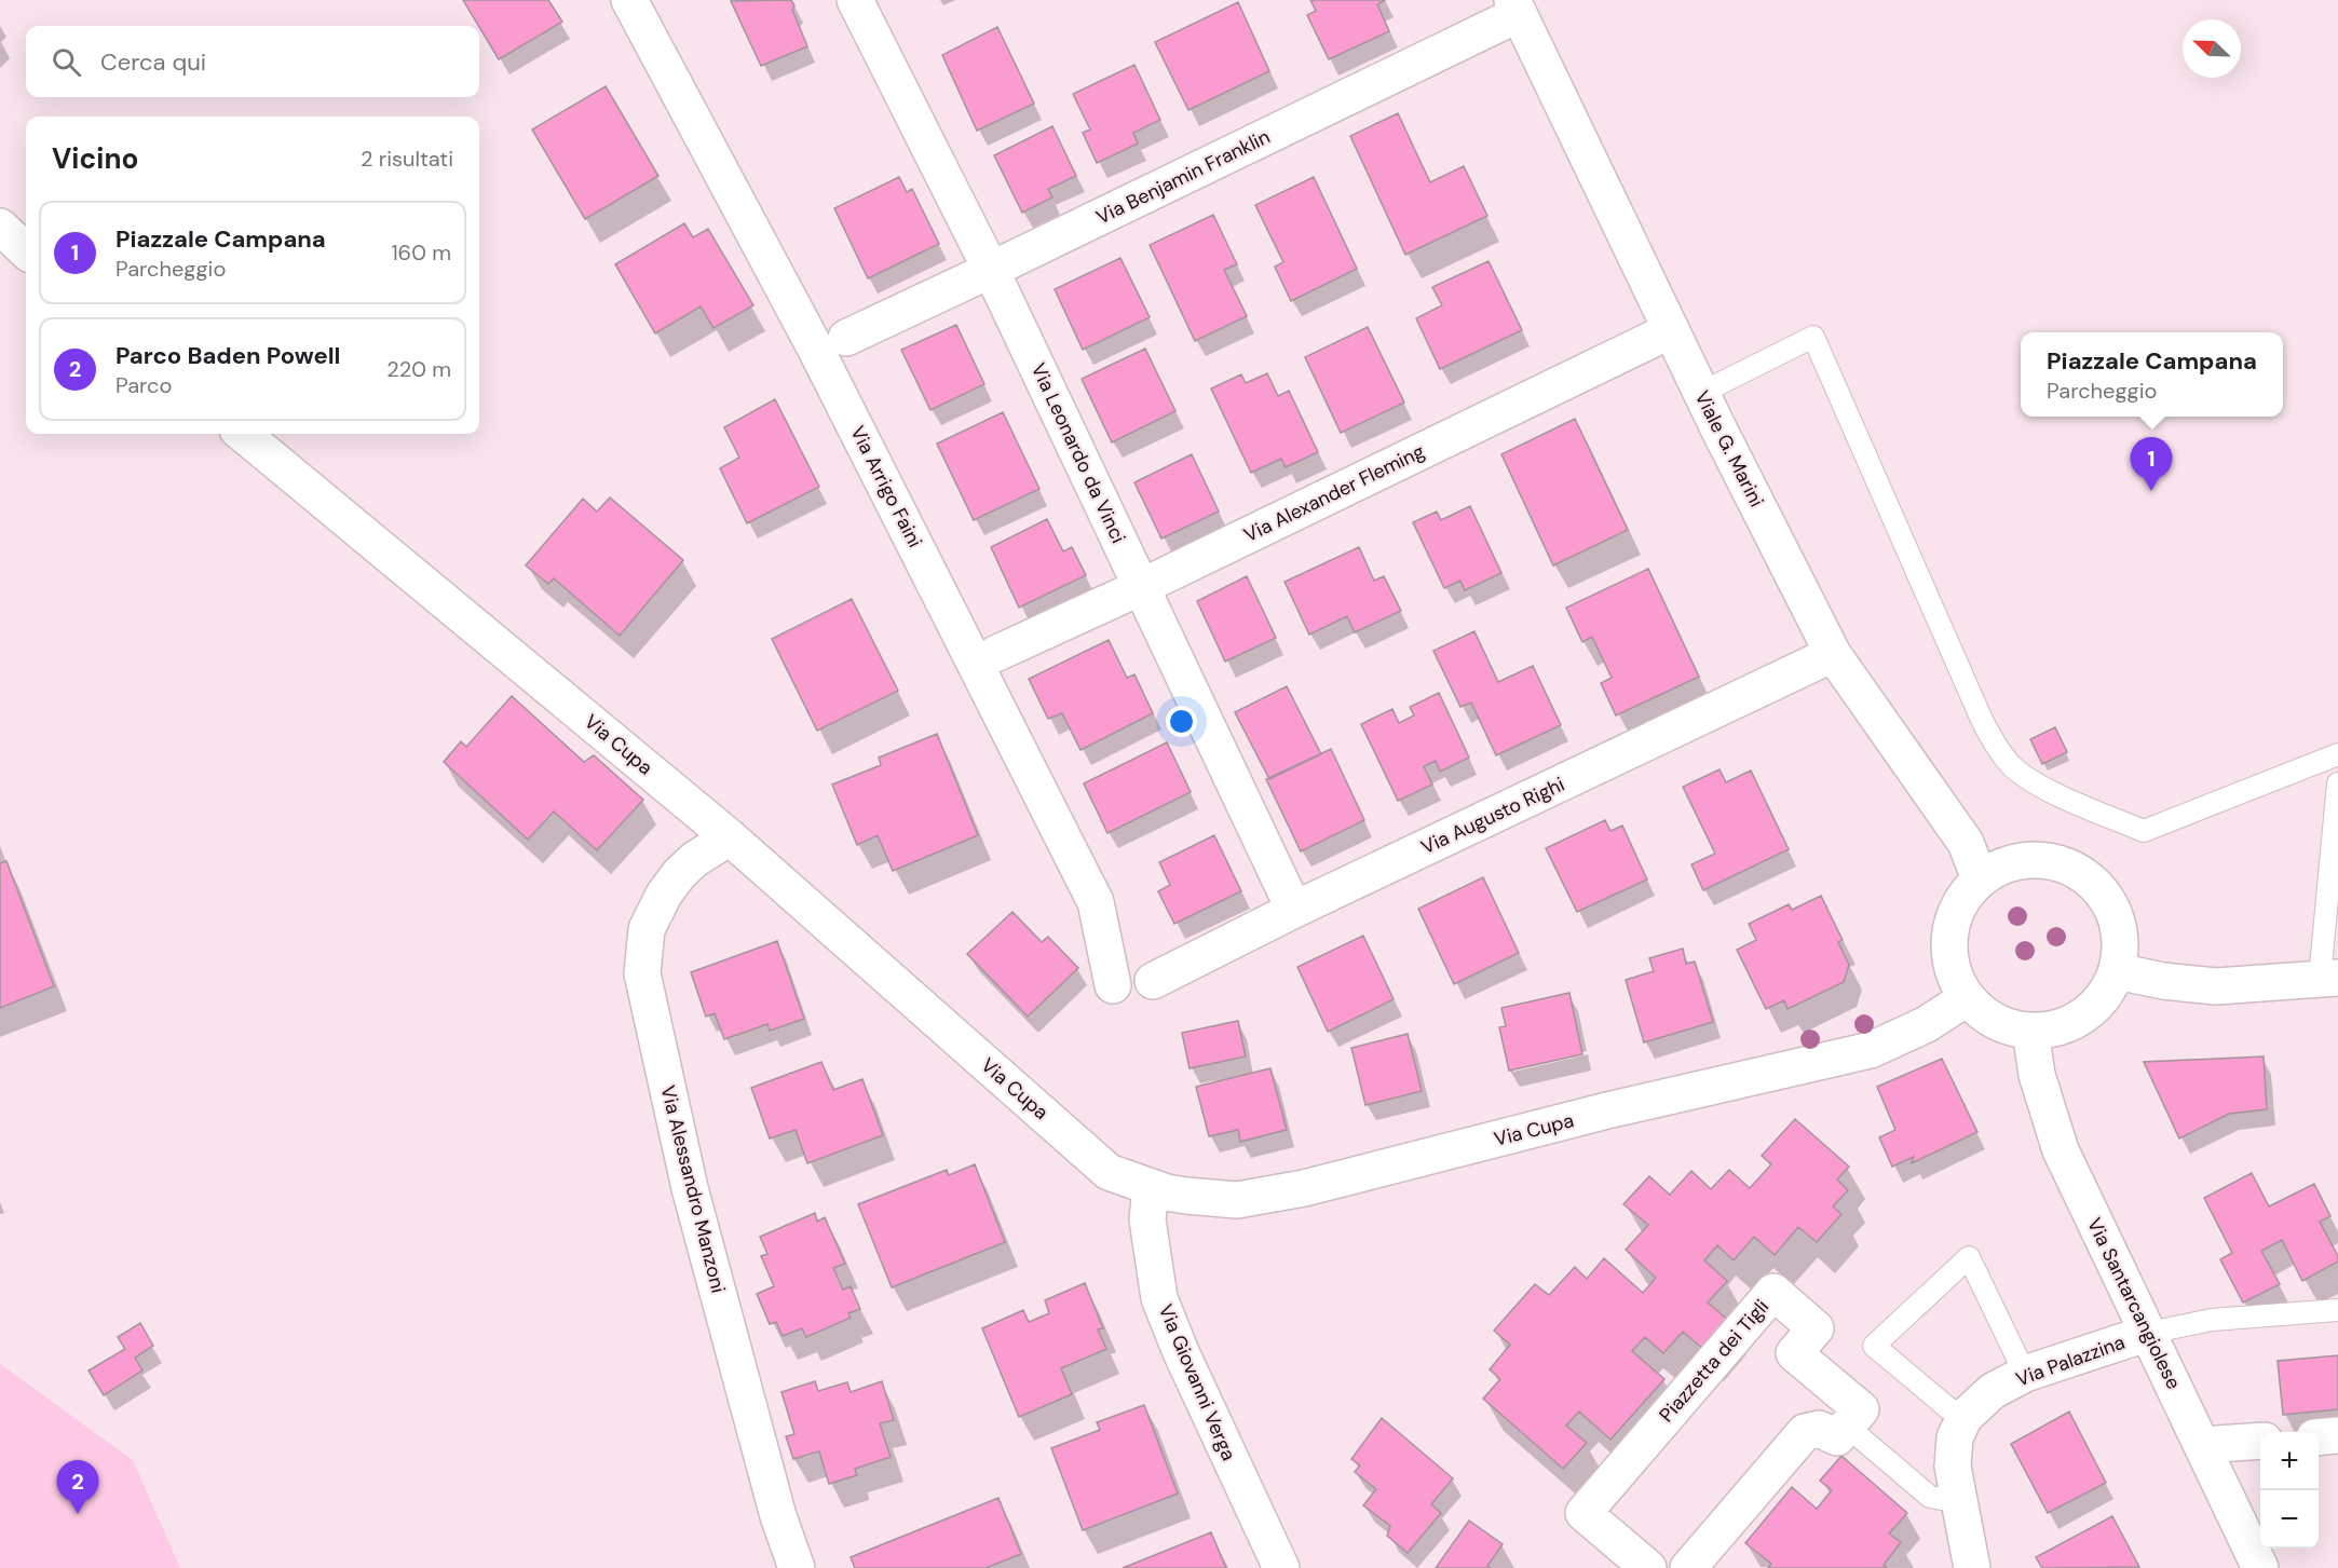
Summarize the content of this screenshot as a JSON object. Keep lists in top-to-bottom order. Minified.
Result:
{"streets":{"street":["Via Benjamin Franklin","Viale G. Marini","Via Leonardo da Vinci","Via Arrigo Faini","Via Alexander Fleming","Via Cupa","Via Augusto Righi","Via Alessandro Manzoni","Via Santarcangiolese","Piazzetta dei Tigli","Via Palazzina","Via Giovanni Verga"]},"crossings":[["Via Benjamin Franklin","Viale G. Marini"],["Via Benjamin Franklin","Via Leonardo da Vinci"],["Viale G. Marini","Via Alexander Fleming"],["Viale G. Marini","Via Cupa"],["Viale G. Marini","Via Augusto Righi"],["Viale G. Marini","Via Santarcangiolese"],["Via Leonardo da Vinci","Via Alexander Fleming"],["Via Leonardo da Vinci","Via Augusto Righi"],["Via Cupa","Via Alessandro Manzoni"],["Via Cupa","Via Santarcangiolese"],["Via Cupa","Via Giovanni Verga"],["Via Santarcangiolese","Via Palazzina"]],"north":"top left","page":{"search":"Cerca qui","heading":["Vicino","2 risultati"],"list":[{"mark":"1","name":"Piazzale Campana","note":"Parcheggio","value":"160 m"},{"mark":"2","name":"Parco Baden Powell","note":"Parco","value":"220 m"}],"popup":["Piazzale Campana","Parcheggio"],"pins":["1","2"],"map_buttons":["+","−"]}}
